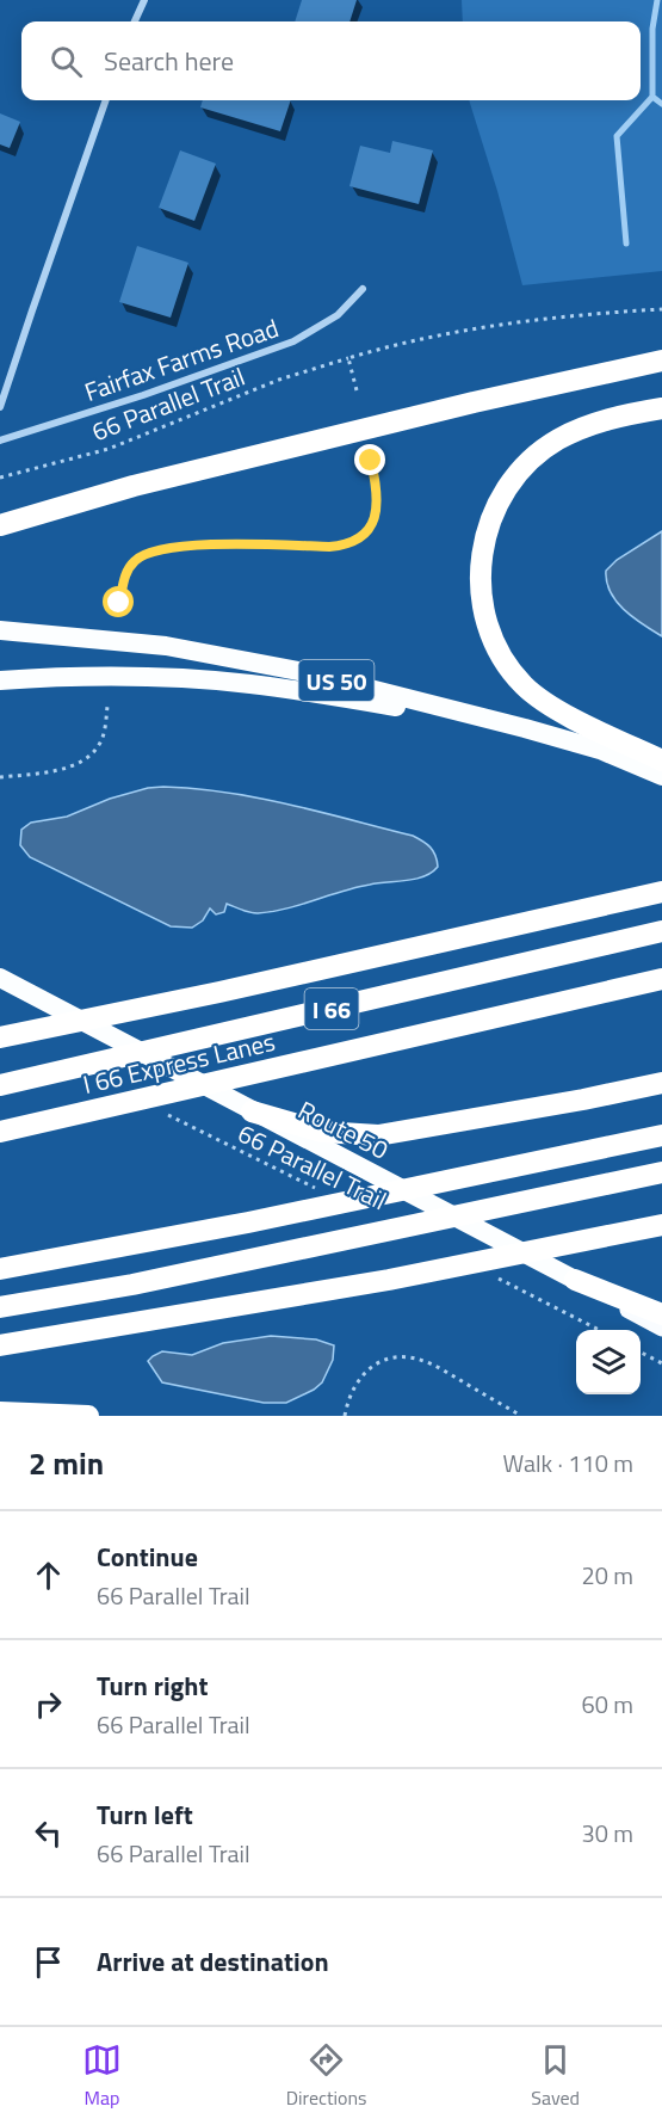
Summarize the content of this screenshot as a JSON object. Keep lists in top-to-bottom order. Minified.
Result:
{"streets":{"highway":["US 50","I 66","I 66 Express Lanes","Route 50"],"street":["Fairfax Farms Road"],"path":["66 Parallel Trail"]},"page":{"search":"Search here","heading":["2 min","Walk · 110 m"],"list":[["Continue","66 Parallel Trail","20 m"],["Turn right","66 Parallel Trail","60 m"],["Turn left","66 Parallel Trail","30 m"],"Arrive at destination"],"nav":["Map","Directions","Saved"]}}
